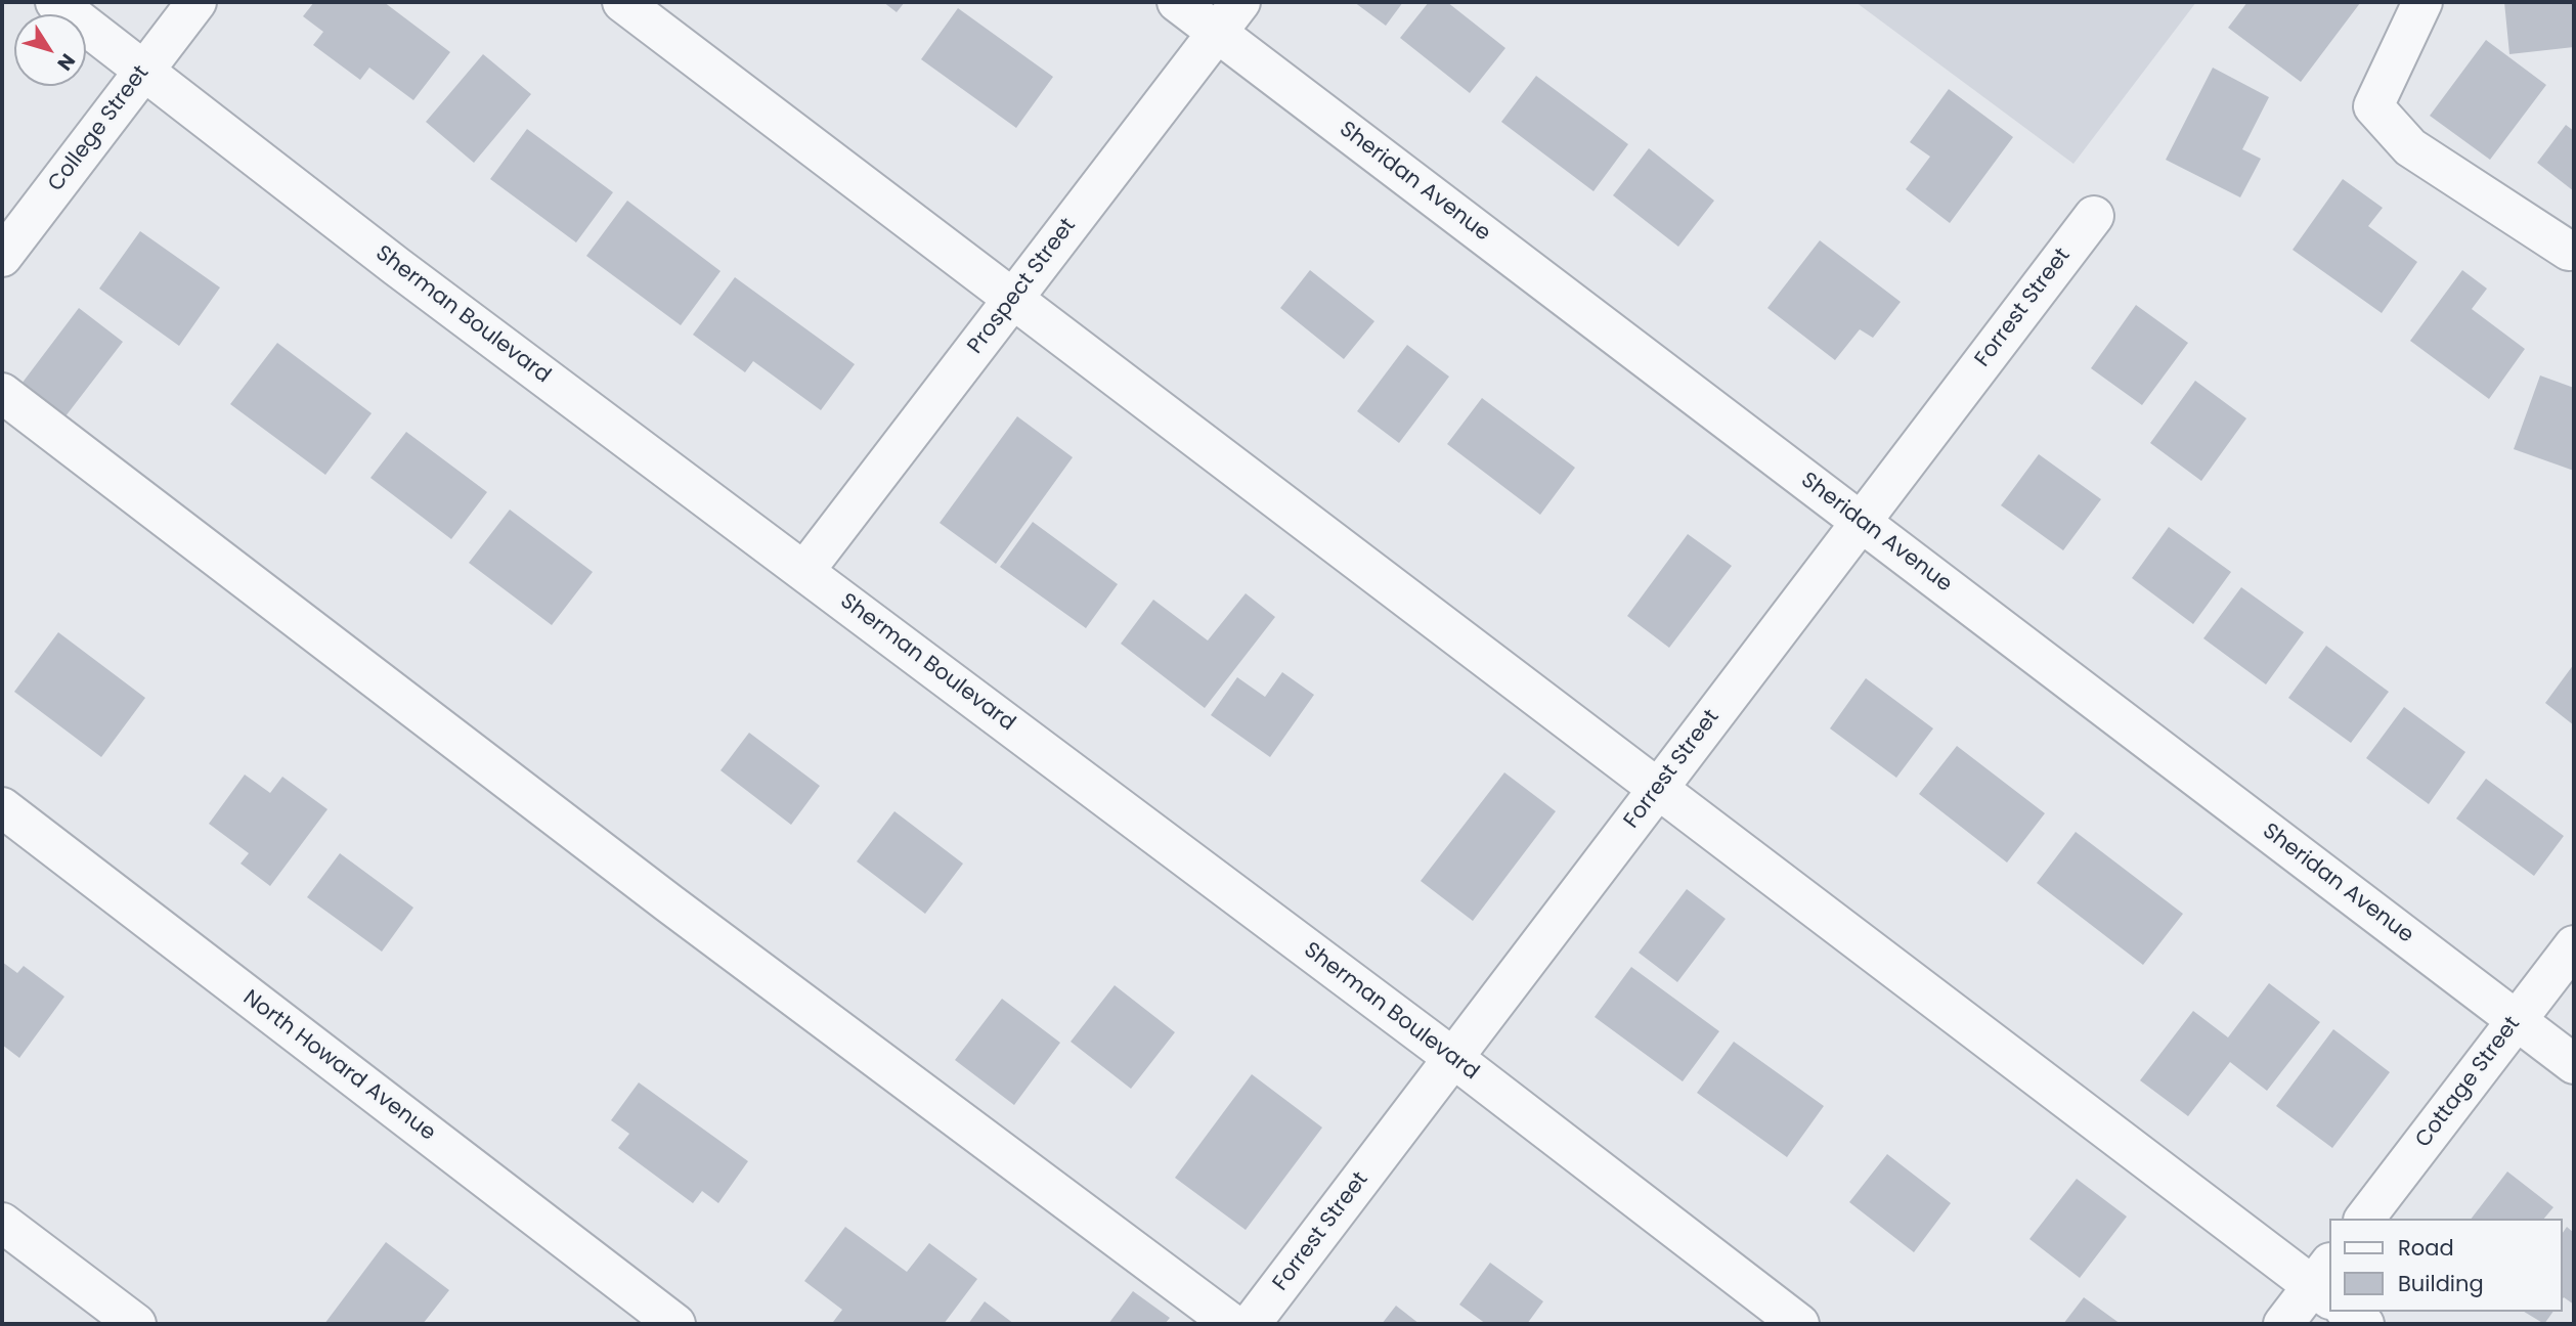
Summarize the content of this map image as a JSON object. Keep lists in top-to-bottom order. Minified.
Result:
{"streets":{"street":["College Street","Sheridan Avenue","Prospect Street","Forrest Street","Sherman Boulevard","North Howard Avenue","Cottage Street"]},"crossings":[["College Street","Sherman Boulevard"],["Sheridan Avenue","Prospect Street"],["Sheridan Avenue","Forrest Street"],["Sheridan Avenue","Cottage Street"],["Prospect Street","Sherman Boulevard"],["Forrest Street","Sherman Boulevard"]],"legend":["Road","Building"],"north":"bottom right"}
